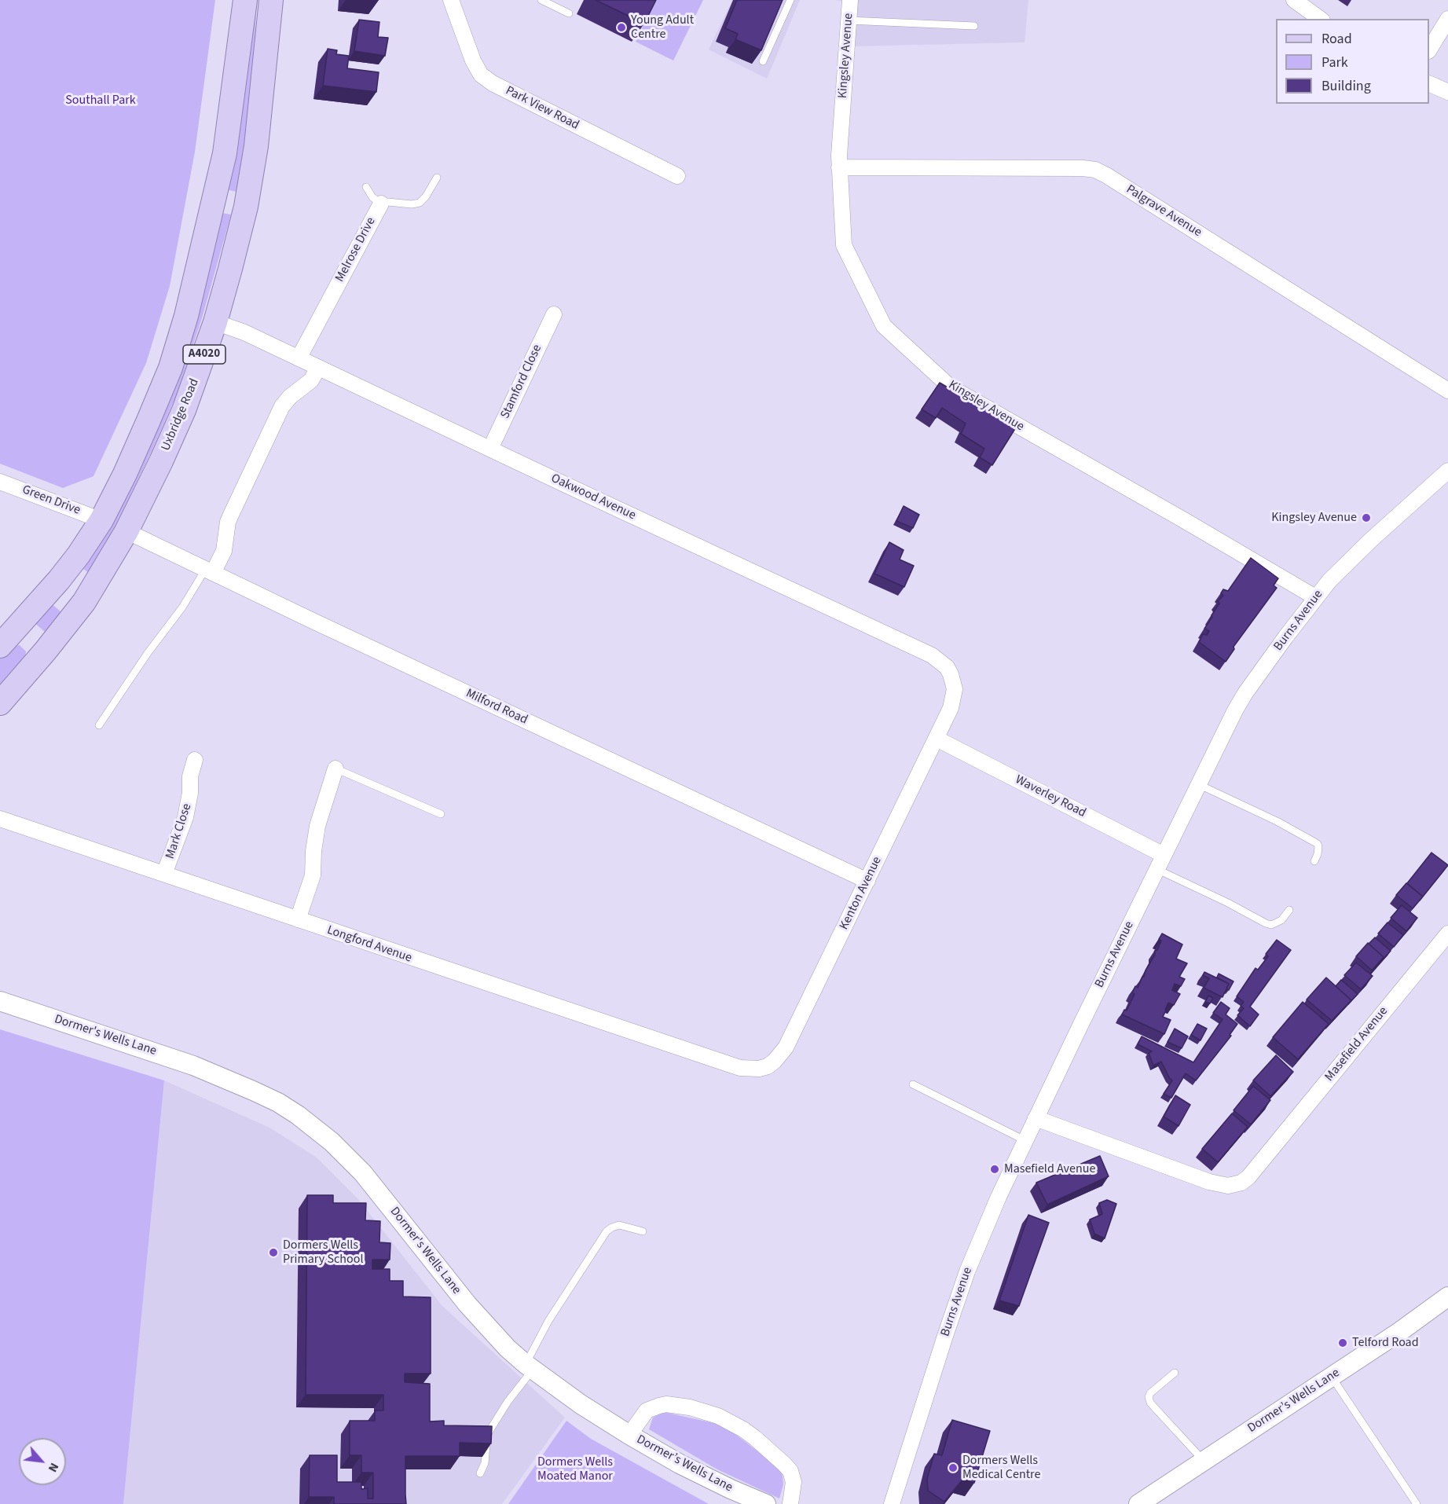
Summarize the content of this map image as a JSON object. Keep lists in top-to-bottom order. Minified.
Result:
{"streets":{"main road":["A4020","Uxbridge Road"],"street":["Kingsley Avenue","Park View Road","Palgrave Avenue","Melrose Drive","Stamford Close","Oakwood Avenue","Green Drive","Burns Avenue","Milford Road","Waverley Road","Mark Close","Kenton Avenue","Longford Avenue","Dormer's Wells Lane","Masefield Avenue","Dormer’s Wells Lane"]},"crossings":[["Kingsley Avenue","Palgrave Avenue"],["Kingsley Avenue","Burns Avenue"],["Melrose Drive","Oakwood Avenue"],["A4020","Green Drive"],["Stamford Close","Oakwood Avenue"],["Uxbridge Road","Oakwood Avenue"],["Uxbridge Road","Milford Road"],["Oakwood Avenue","Kenton Avenue"],["Burns Avenue","Waverley Road"],["Burns Avenue","Masefield Avenue"],["Milford Road","Kenton Avenue"],["Waverley Road","Kenton Avenue"],["Mark Close","Longford Avenue"],["Kenton Avenue","Longford Avenue"],["Dormer's Wells Lane","Dormer’s Wells Lane"]],"parks":["Southall Park","Dormers Wells Moated Manor"],"places":["Young Adult Centre","Kingsley Avenue","Masefield Avenue","Dormers Wells Primary School","Telford Road","Dormers Wells Medical Centre"],"legend":["Road","Park","Building"],"north":"bottom right"}
